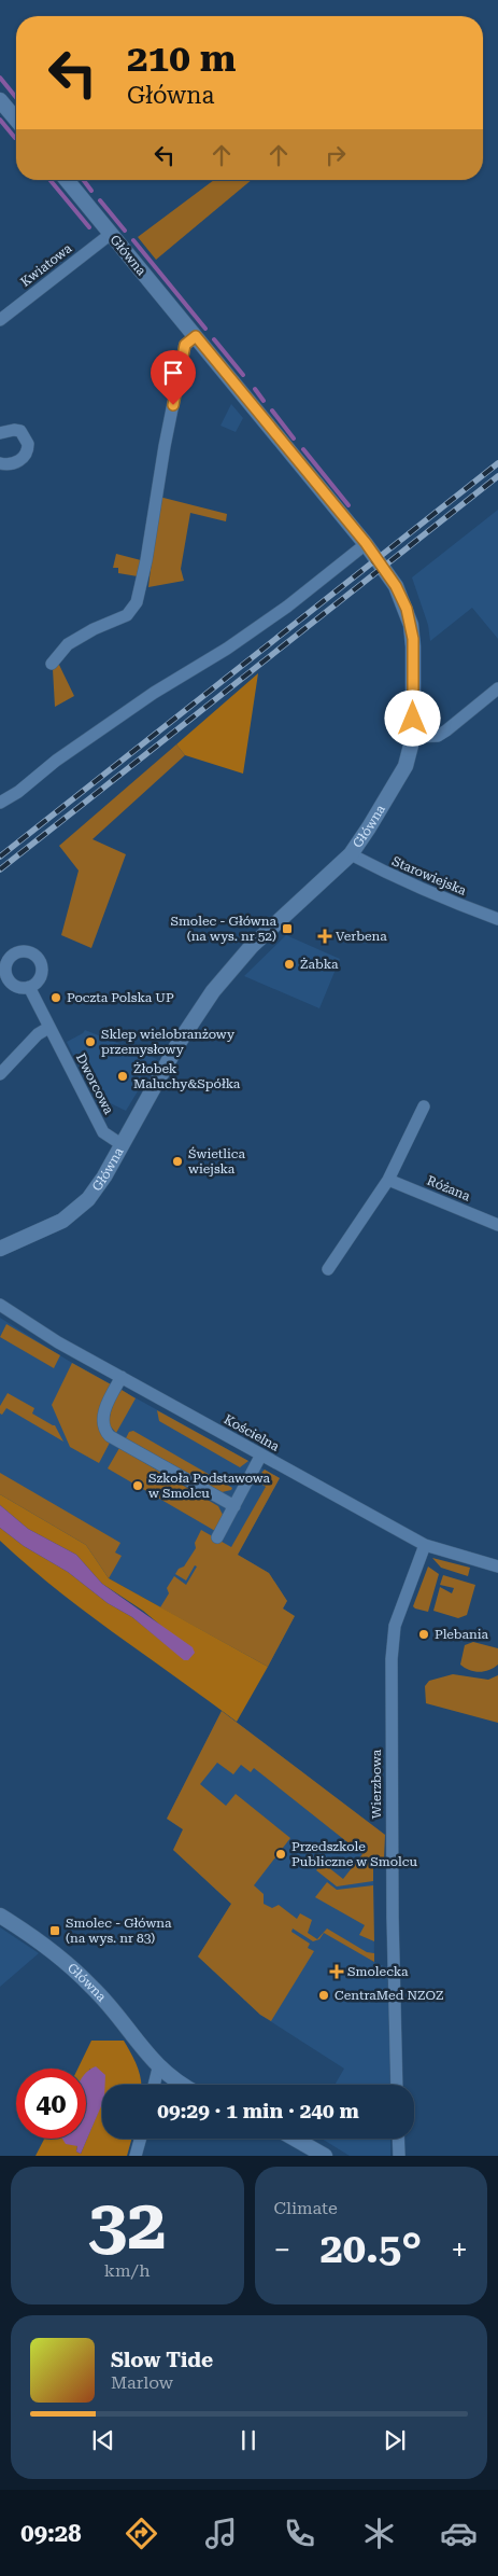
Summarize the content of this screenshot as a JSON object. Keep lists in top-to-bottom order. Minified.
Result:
{"streets":{"street":["Główna","Kwiatowa","Starowiejska","Dworcowa","Różana","Kościelna","Wierzbowa"]},"crossings":[["Główna","Kwiatowa"],["Główna","Starowiejska"],["Główna","Dworcowa"],["Kościelna","Wierzbowa"]],"places":{"transit":["Smolec - Główna (na wys. nr 52)","Smolec - Główna (na wys. nr 83)"],"health":["Verbena","Smolecka"],"other":["Żabka","Poczta Polska UP","Sklep wielobranżowy przemysłowy","Żłobek Maluchy&Spółka","Świetlica wiejska","Szkoła Podstawowa w Smolcu","Plebania","Przedszkole Publiczne w Smolcu","CentraMed NZOZ"]},"page":{"turn":["210 m","Główna"],"limit":"40","trip":"09:29 · 1 min · 240 m","tile":[["32","km/h"],"Climate"],"heat":["−","20.5°","+"],"song":["Slow Tide","Marlow"],"tabs":"09:28"}}
